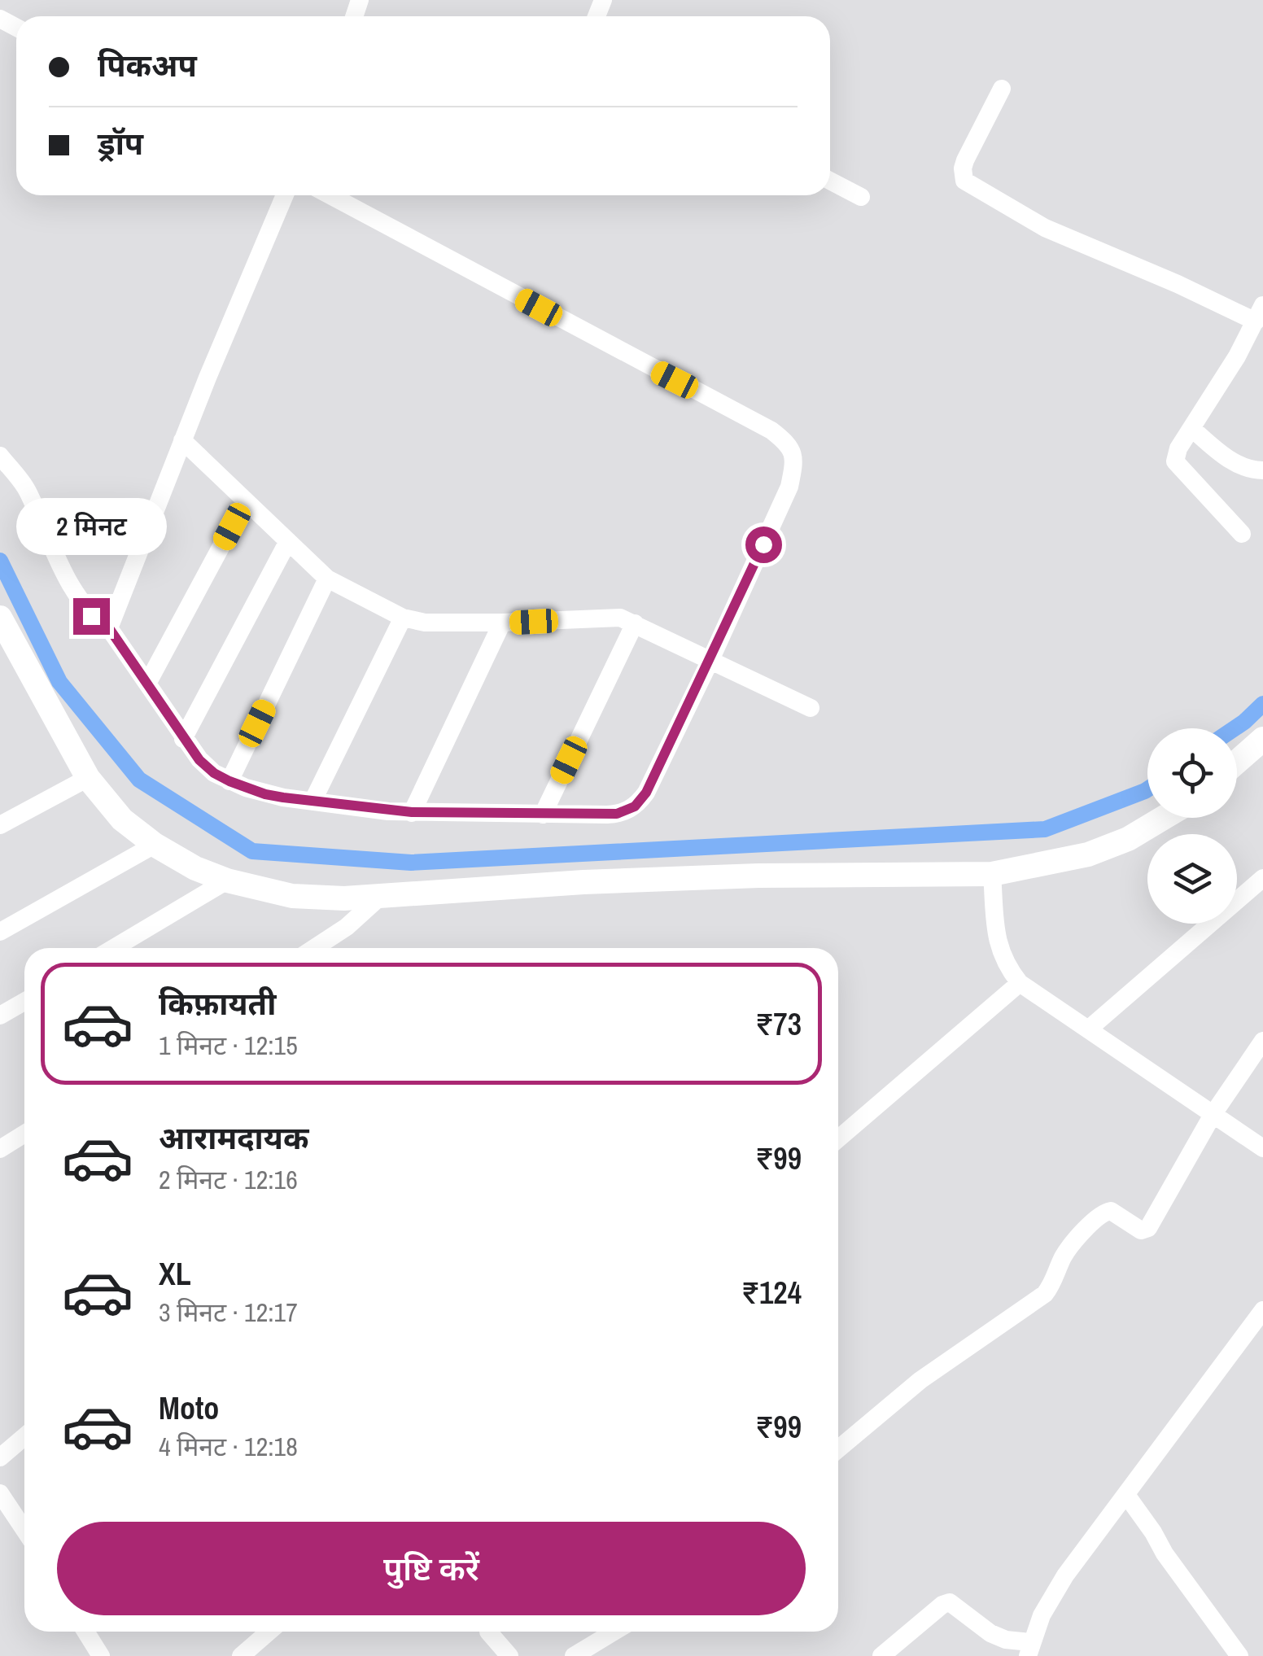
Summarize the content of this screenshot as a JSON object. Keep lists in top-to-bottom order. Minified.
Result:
{"page":{"banner":["पिकअप","ड्रॉप"],"bubble":"2 मिनट","list":[{"name":"किफ़ायती","note":"1 मिनट · 12:15","value":"₹73"},{"name":"आरामदायक","note":"2 मिनट · 12:16","value":"₹99"},{"name":"XL","note":"3 मिनट · 12:17","value":"₹124"},{"name":"Moto","note":"4 मिनट · 12:18","value":"₹99"}],"buttons":"पुष्टि करें"}}
